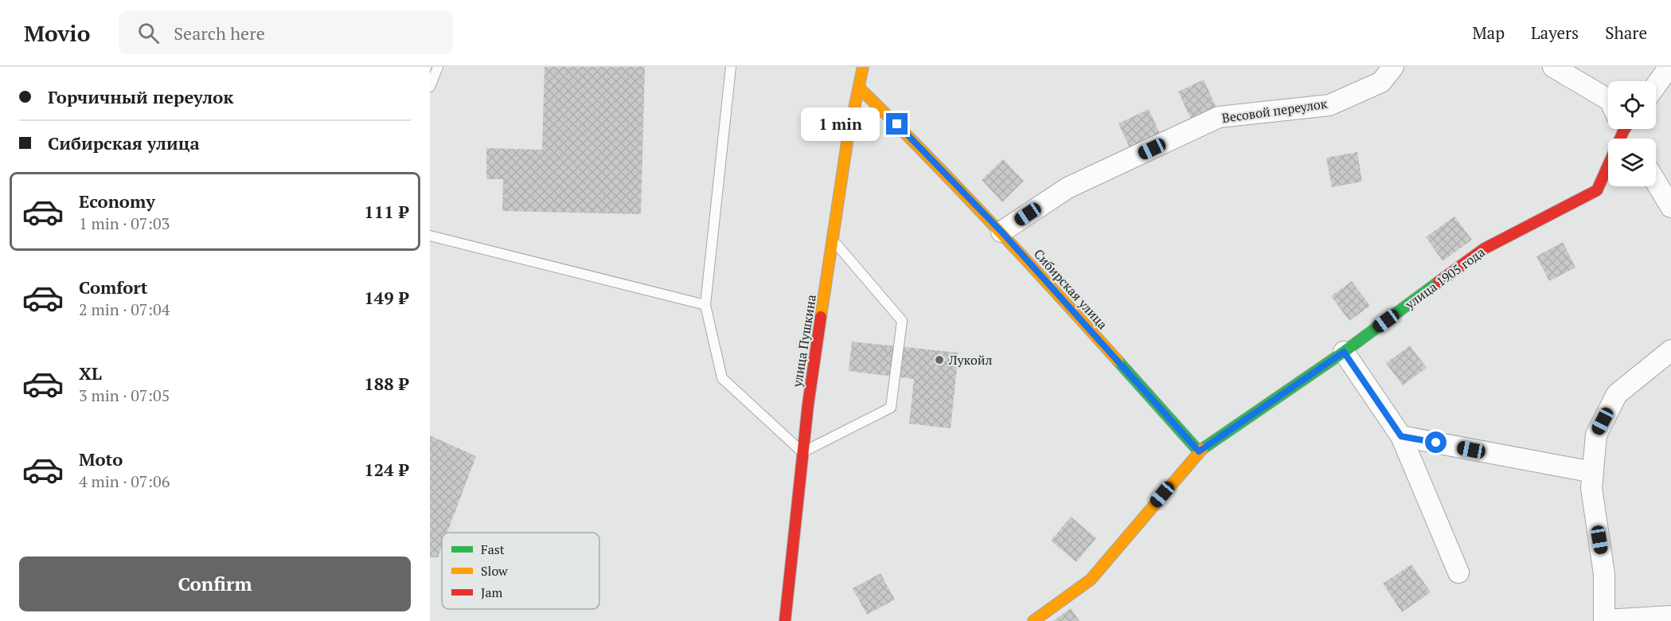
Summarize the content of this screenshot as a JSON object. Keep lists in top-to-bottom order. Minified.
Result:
{"streets":{"street":["Весовой переулок","улица 1905 года","Сибирская улица","улица Пушкина"]},"crossings":[["Весовой переулок","Сибирская улица"],["улица 1905 года","Сибирская улица"],["Сибирская улица","улица Пушкина"]],"places":["Лукойл"],"legend":["Fast","Slow","Jam"],"page":{"header":"Movio","search":"Search here","nav":["Map","Layers","Share"],"banner":["Горчичный переулок","Сибирская улица"],"bubble":"1 min","list":[{"name":"Economy","note":"1 min · 07:03","value":"111 ₽"},{"name":"Comfort","note":"2 min · 07:04","value":"149 ₽"},{"name":"XL","note":"3 min · 07:05","value":"188 ₽"},{"name":"Moto","note":"4 min · 07:06","value":"124 ₽"}],"buttons":"Confirm"}}
